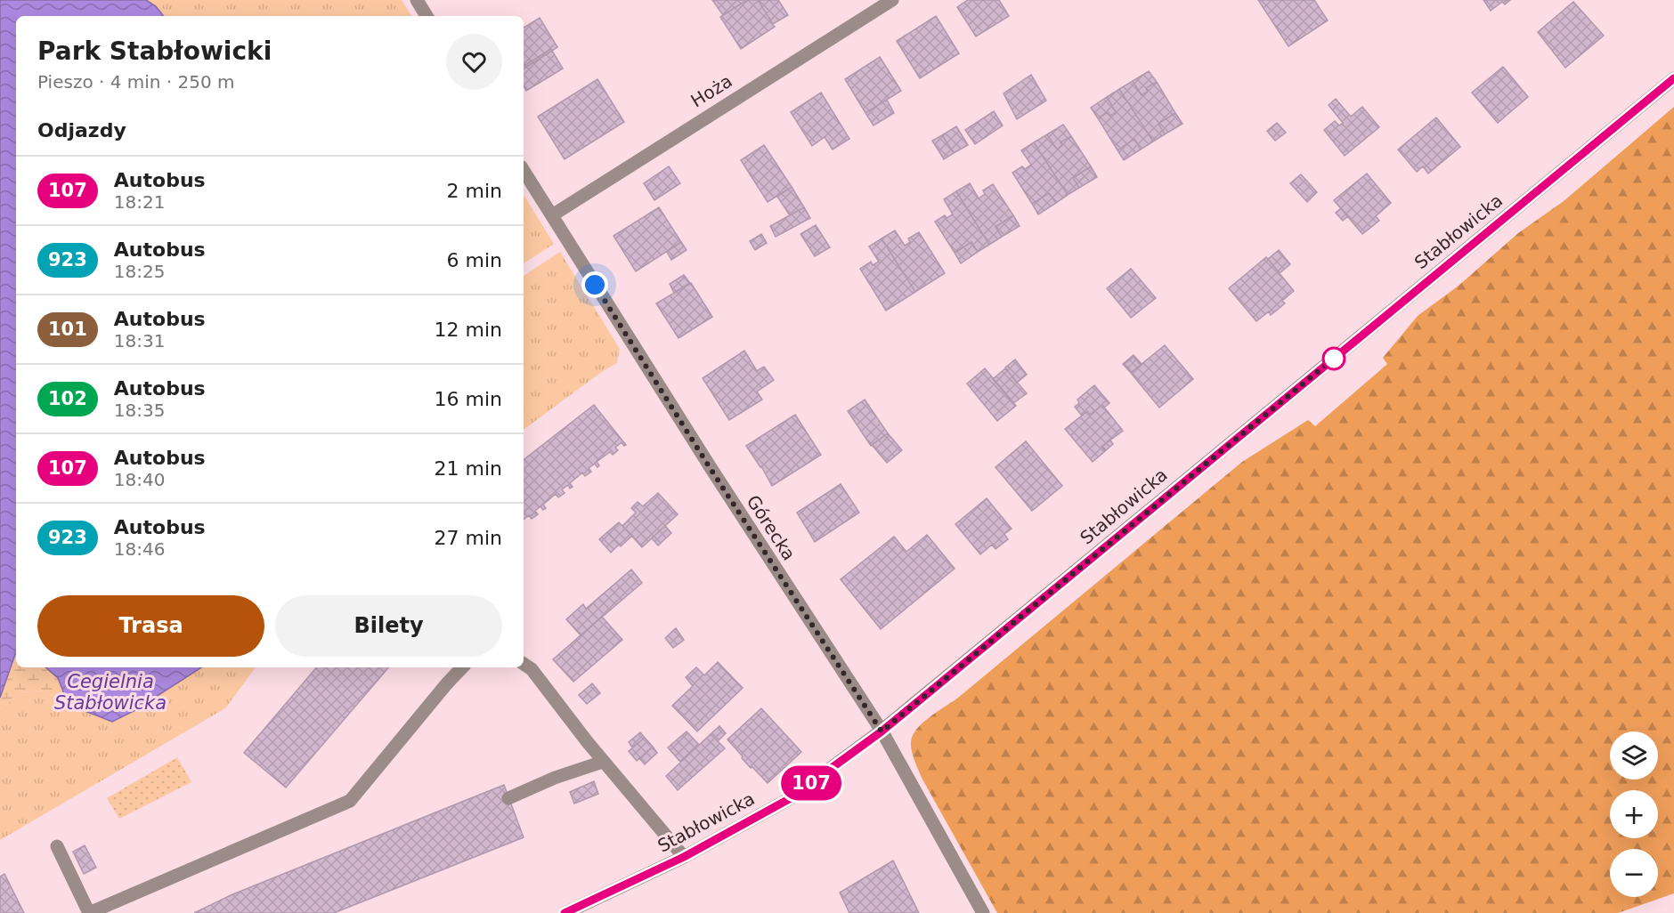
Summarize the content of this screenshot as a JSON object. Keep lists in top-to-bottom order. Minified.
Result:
{"streets":{"street":["Hoża","Stabłowicka","Górecka"]},"crossings":[["Hoża","Górecka"],["Stabłowicka","Górecka"]],"water":["Cegielnia Stabłowicka"],"lines":["bus line 107"],"page":{"on_map":"107","heading":[["Park Stabłowicki","Pieszo · 4 min · 250 m"],"Odjazdy"],"list":[{"mark":"107","name":"Autobus","note":"18:21","value":"2 min"},{"mark":"923","name":"Autobus","note":"18:25","value":"6 min"},{"mark":"101","name":"Autobus","note":"18:31","value":"12 min"},{"mark":"102","name":"Autobus","note":"18:35","value":"16 min"},{"mark":"107","name":"Autobus","note":"18:40","value":"21 min"},{"mark":"923","name":"Autobus","note":"18:46","value":"27 min"}],"buttons":["Trasa","Bilety"],"map_buttons":["+","−"]}}
